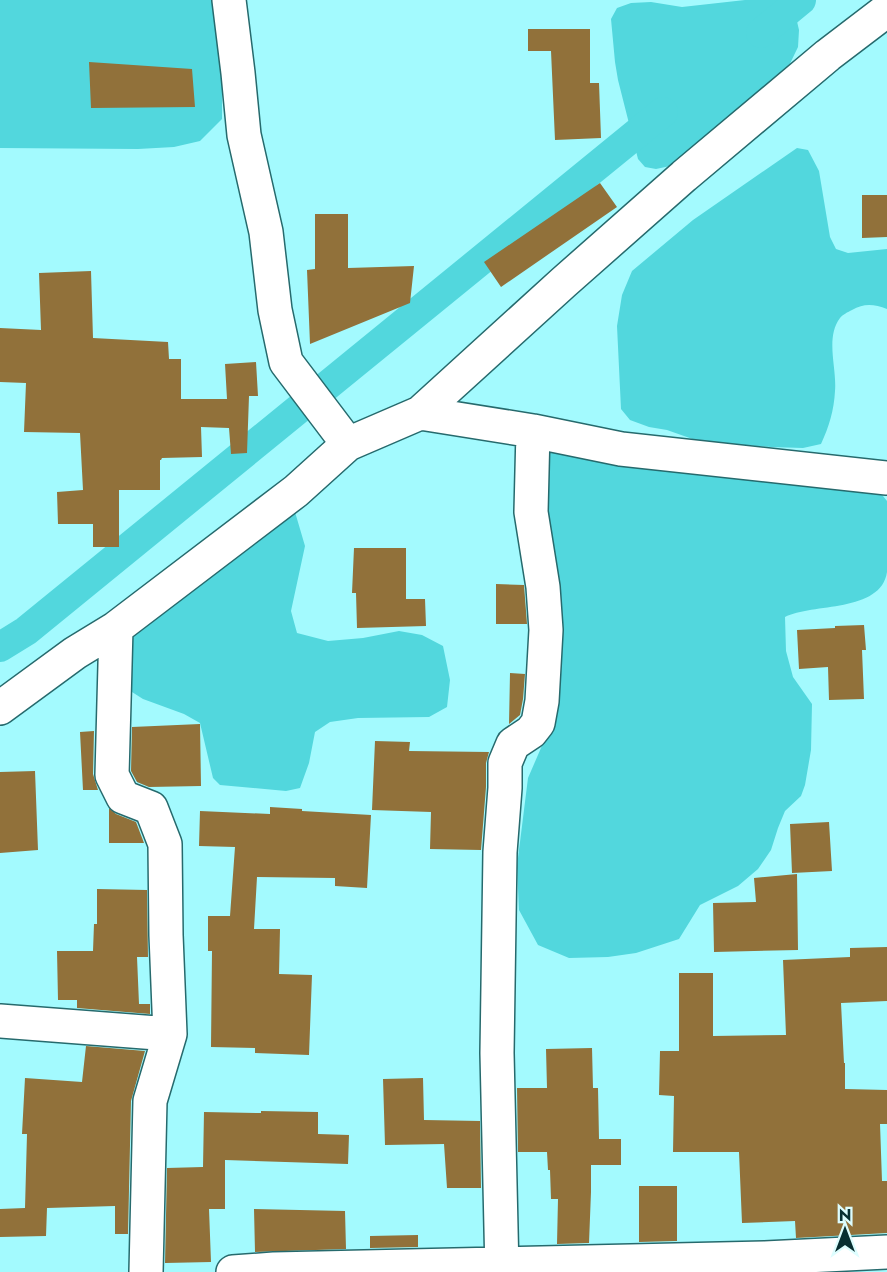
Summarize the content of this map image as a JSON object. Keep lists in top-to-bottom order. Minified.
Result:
{"north":"top"}
